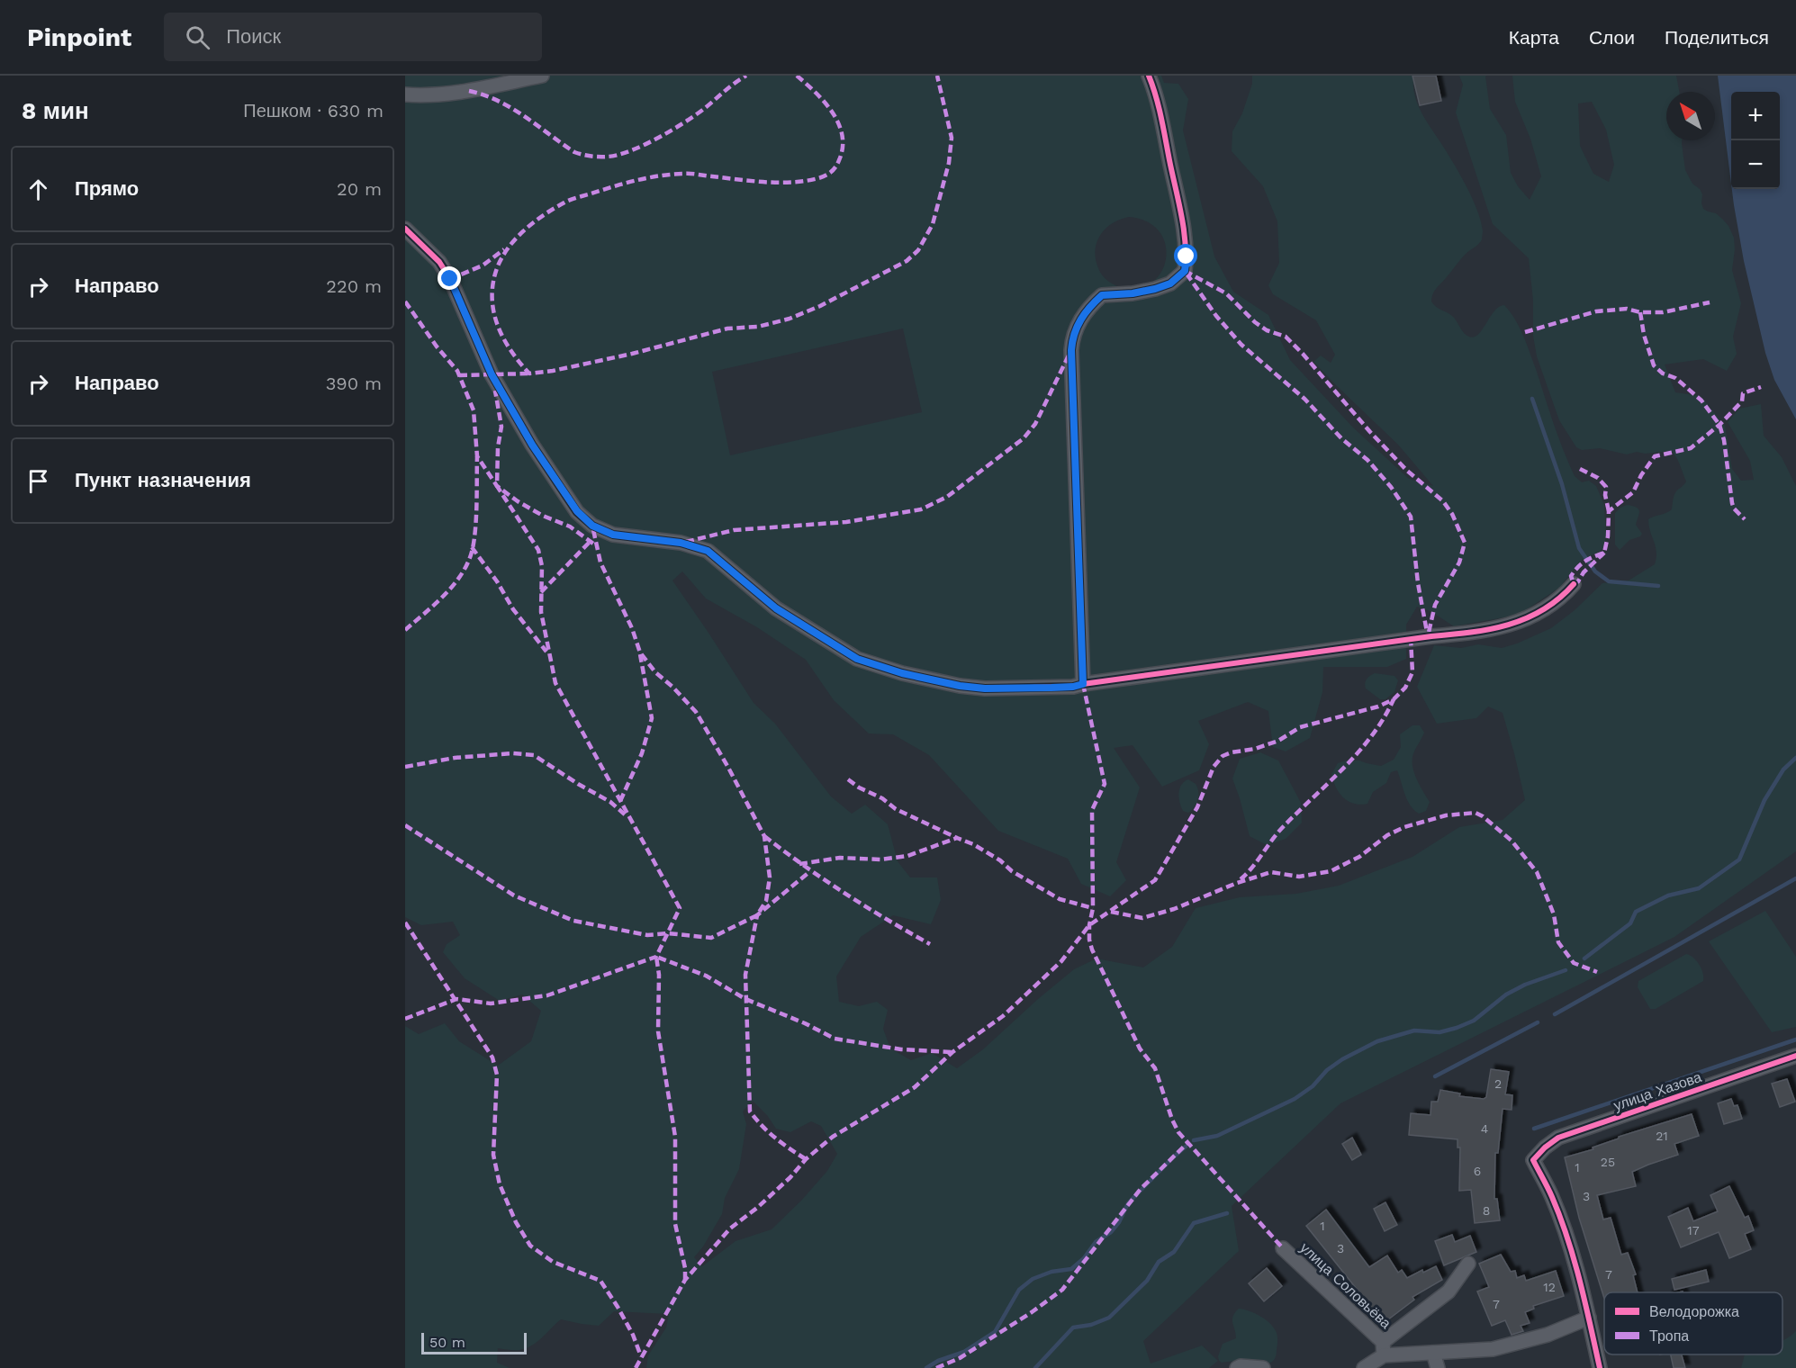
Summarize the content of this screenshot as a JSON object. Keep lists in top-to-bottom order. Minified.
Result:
{"streets":{"street":["улица Хазова","улица Соловьёва"]},"house_numbers":["2","4","21","25","1","6","3","8","1","17","3","7","12","7"],"legend":["Велодорожка","Тропа"],"scale_bar":"50 m","north":"top left","page":{"header":"Pinpoint","search":"Поиск","nav":["Карта","Слои","Поделиться"],"heading":["8 мин","Пешком · 630 m"],"map_buttons":["+","−"],"list":[["Прямо","20 m"],["Направо","220 m"],["Направо","390 m"],"Пункт назначения"],"scale":"50 m"}}
